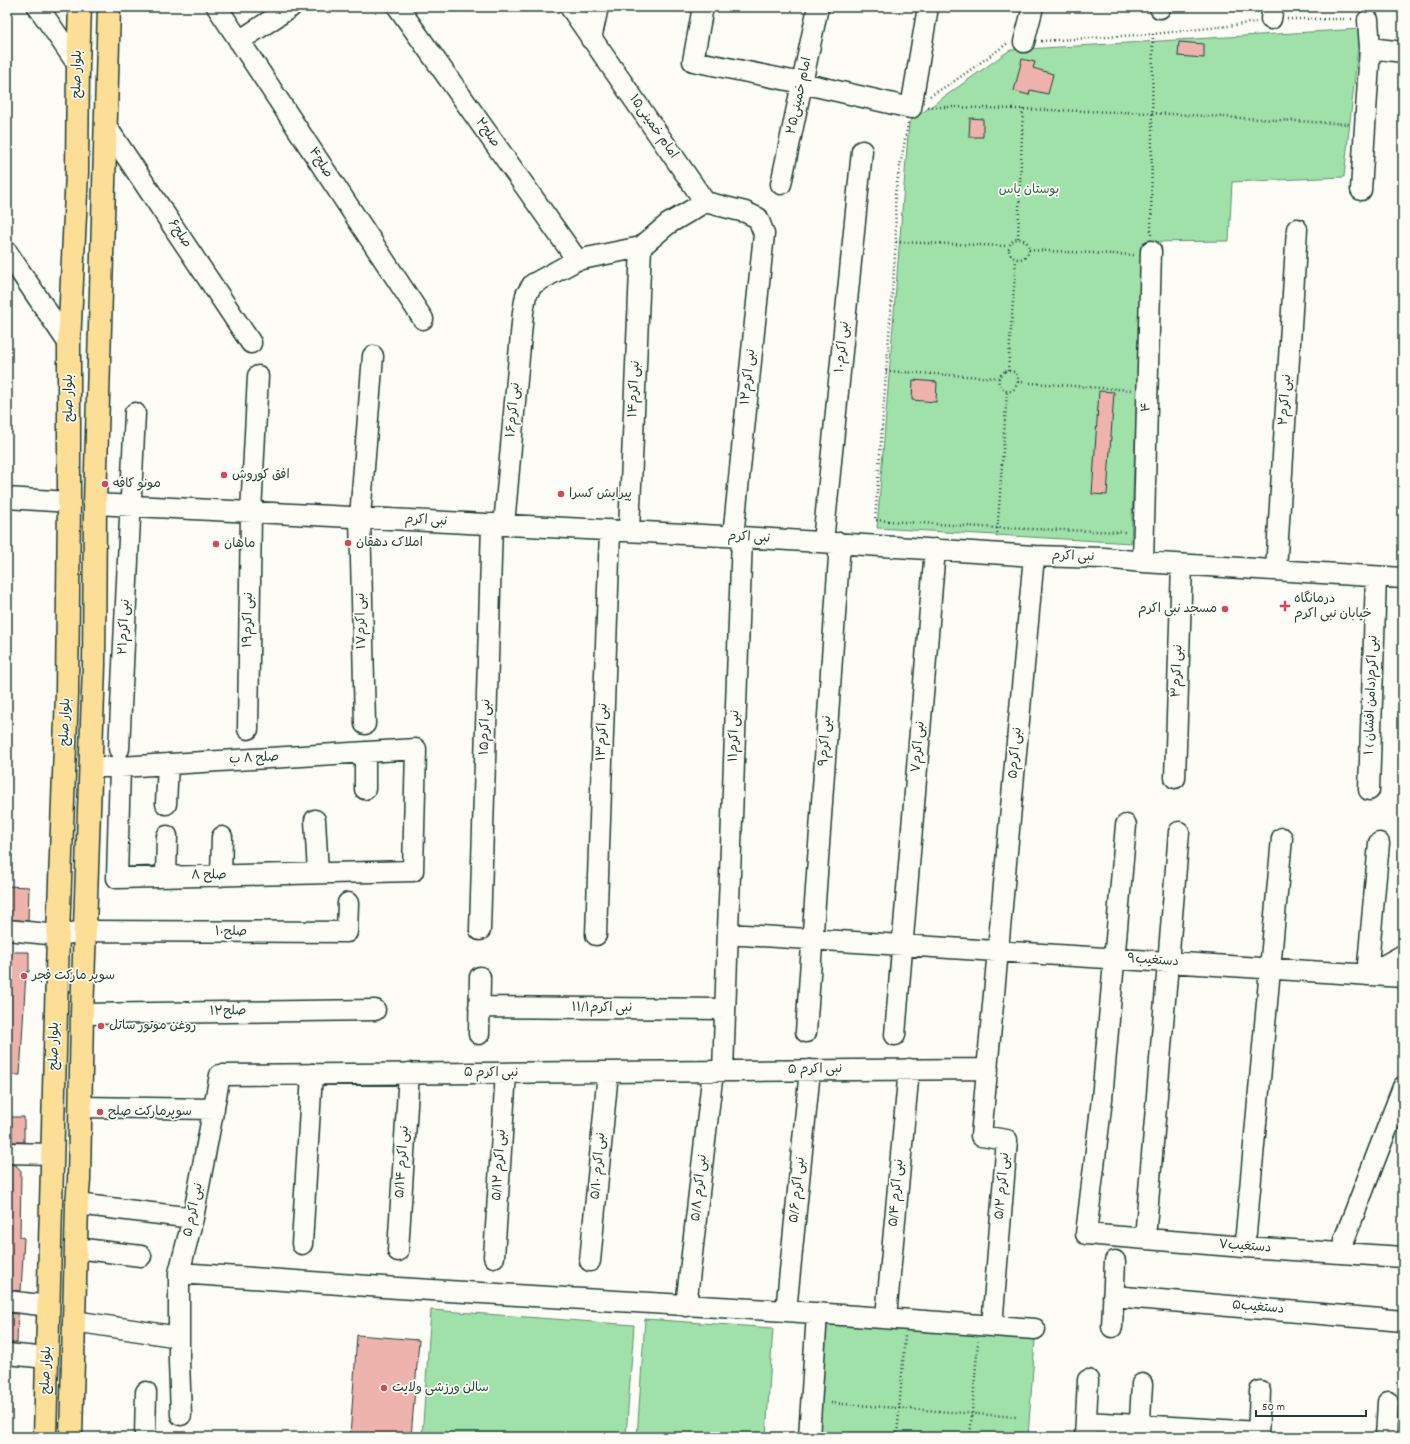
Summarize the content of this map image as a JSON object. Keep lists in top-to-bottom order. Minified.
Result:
{"streets":{"main road":["بلوار صلح"],"street":["امام خمینی۲۵","۱۵امام خمینی","صلح۲","صلح۴","صلح۶","نبی اکرم۱۰","نبی اکرم۱۲","نبی اکرم۱۴","نبی اکرم۲","۴","نبی اکرم۱۶","نبی اکرم","نبی اکرم۱۹","نبی اکرم۱۷","نبی اکرم۲۱","نبی اکرم۳","۱ نبی اکرم(دامن افشان )","نبی اکرم۱۵","نبی اکرم۱۳","نبی اکرم۱۱","نبی اکرم۹","نبی اکرم۷","نبی اکرم۵","صلح ۸ ب","۸ صلح","صلح۱۰","دستغیب۹","نبی اکرم۱۱/۱","صلح۱۲","نبی اکرم ۵","نبی اکرم ۵/۱۴","نبی اکرم ۵/۱۲","نبی اکرم ۵/۱۰","نبی اکرم ۵/۲","نبی اکرم ۵/۸","نبی اکرم ۵/۶","نبی اکرم ۵/۴","دستغیب۷","دستغیب۵"]},"crossings":[["بلوار صلح","صلح۶"],["بلوار صلح","نبی اکرم"],["بلوار صلح","صلح ۸ ب"],["بلوار صلح","صلح۱۰"],["بلوار صلح","صلح۱۲"],["۱۵امام خمینی","نبی اکرم۱۲"],["صلح۲","نبی اکرم۱۶"],["نبی اکرم۱۰","نبی اکرم"],["نبی اکرم۱۰","نبی اکرم۹"],["نبی اکرم۱۲","نبی اکرم"],["نبی اکرم۱۲","نبی اکرم۱۱"],["نبی اکرم۱۴","نبی اکرم"],["نبی اکرم۱۴","نبی اکرم۱۳"],["نبی اکرم۲","نبی اکرم"],["۴","نبی اکرم"],["نبی اکرم۱۶","نبی اکرم"],["نبی اکرم۱۶","نبی اکرم۱۵"],["نبی اکرم","نبی اکرم۱۹"],["نبی اکرم","نبی اکرم۱۷"],["نبی اکرم","نبی اکرم۲۱"],["نبی اکرم","نبی اکرم۳"],["نبی اکرم","۱ نبی اکرم(دامن افشان )"],["نبی اکرم","نبی اکرم۱۵"],["نبی اکرم","نبی اکرم۱۳"],["نبی اکرم","نبی اکرم۱۱"],["نبی اکرم","نبی اکرم۹"],["نبی اکرم","نبی اکرم۷"],["نبی اکرم","نبی اکرم۵"],["نبی اکرم۲۱","صلح ۸ ب"],["نبی اکرم۲۱","۸ صلح"],["نبی اکرم۱۱","نبی اکرم۱۱/۱"],["نبی اکرم۱۱","نبی اکرم ۵/۸"],["نبی اکرم۹","دستغیب۹"],["نبی اکرم۷","دستغیب۹"],["نبی اکرم۵","دستغیب۹"],["صلح ۸ ب","۸ صلح"],["دستغیب۹","دستغیب۷"],["نبی اکرم۱۱/۱","نبی اکرم ۵/۸"],["نبی اکرم ۵","نبی اکرم ۵/۱۴"],["نبی اکرم ۵","نبی اکرم ۵/۱۲"],["نبی اکرم ۵","نبی اکرم ۵/۱۰"],["نبی اکرم ۵","نبی اکرم ۵/۲"],["نبی اکرم ۵","نبی اکرم ۵/۸"],["نبی اکرم ۵","نبی اکرم ۵/۶"],["نبی اکرم ۵","نبی اکرم ۵/۴"]],"parks":["بوستان یاس"],"places":{"other":["افق کوروش","مونو کافه","پیرایش کسرا","املاک دهقان","ماهان","مسجد نبی اکرم","سوپر مارکت فجر","روغن موتور ساتل","سوپرمارکت صلح","سالن ورزشی ولایت"],"health":["درمانگاه خیابان نبی اکرم"]},"scale_bar":"50 m"}
